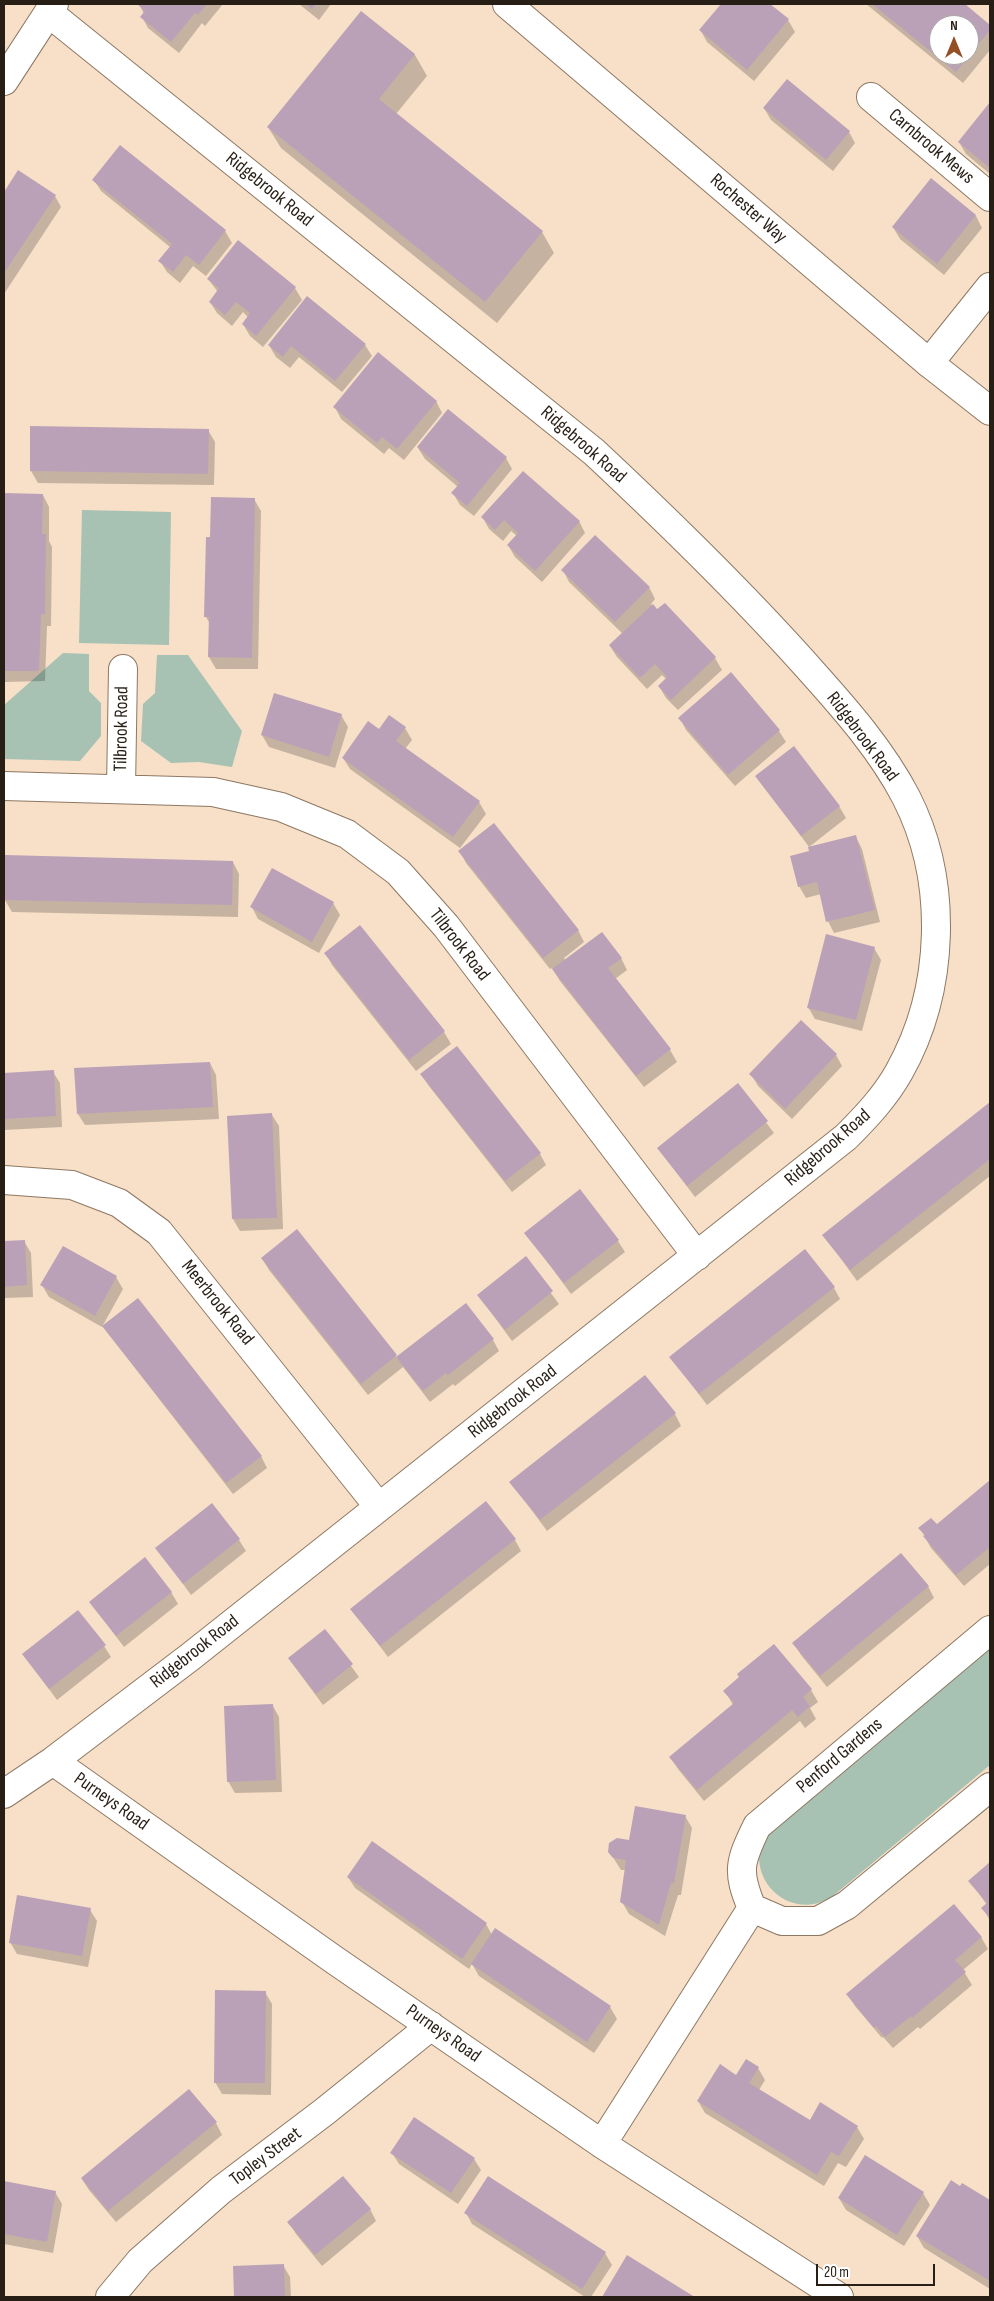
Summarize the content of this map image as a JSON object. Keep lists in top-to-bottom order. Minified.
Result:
{"streets":{"street":["Carnbrook Mews","Ridgebrook Road","Rochester Way","Tilbrook Road","Meerbrook Road","Penford Gardens","Purneys Road","Topley Street"]},"crossings":[["Ridgebrook Road","Tilbrook Road"],["Ridgebrook Road","Meerbrook Road"],["Ridgebrook Road","Purneys Road"],["Purneys Road","Topley Street"]],"scale_bar":"20 m","north":"top"}
